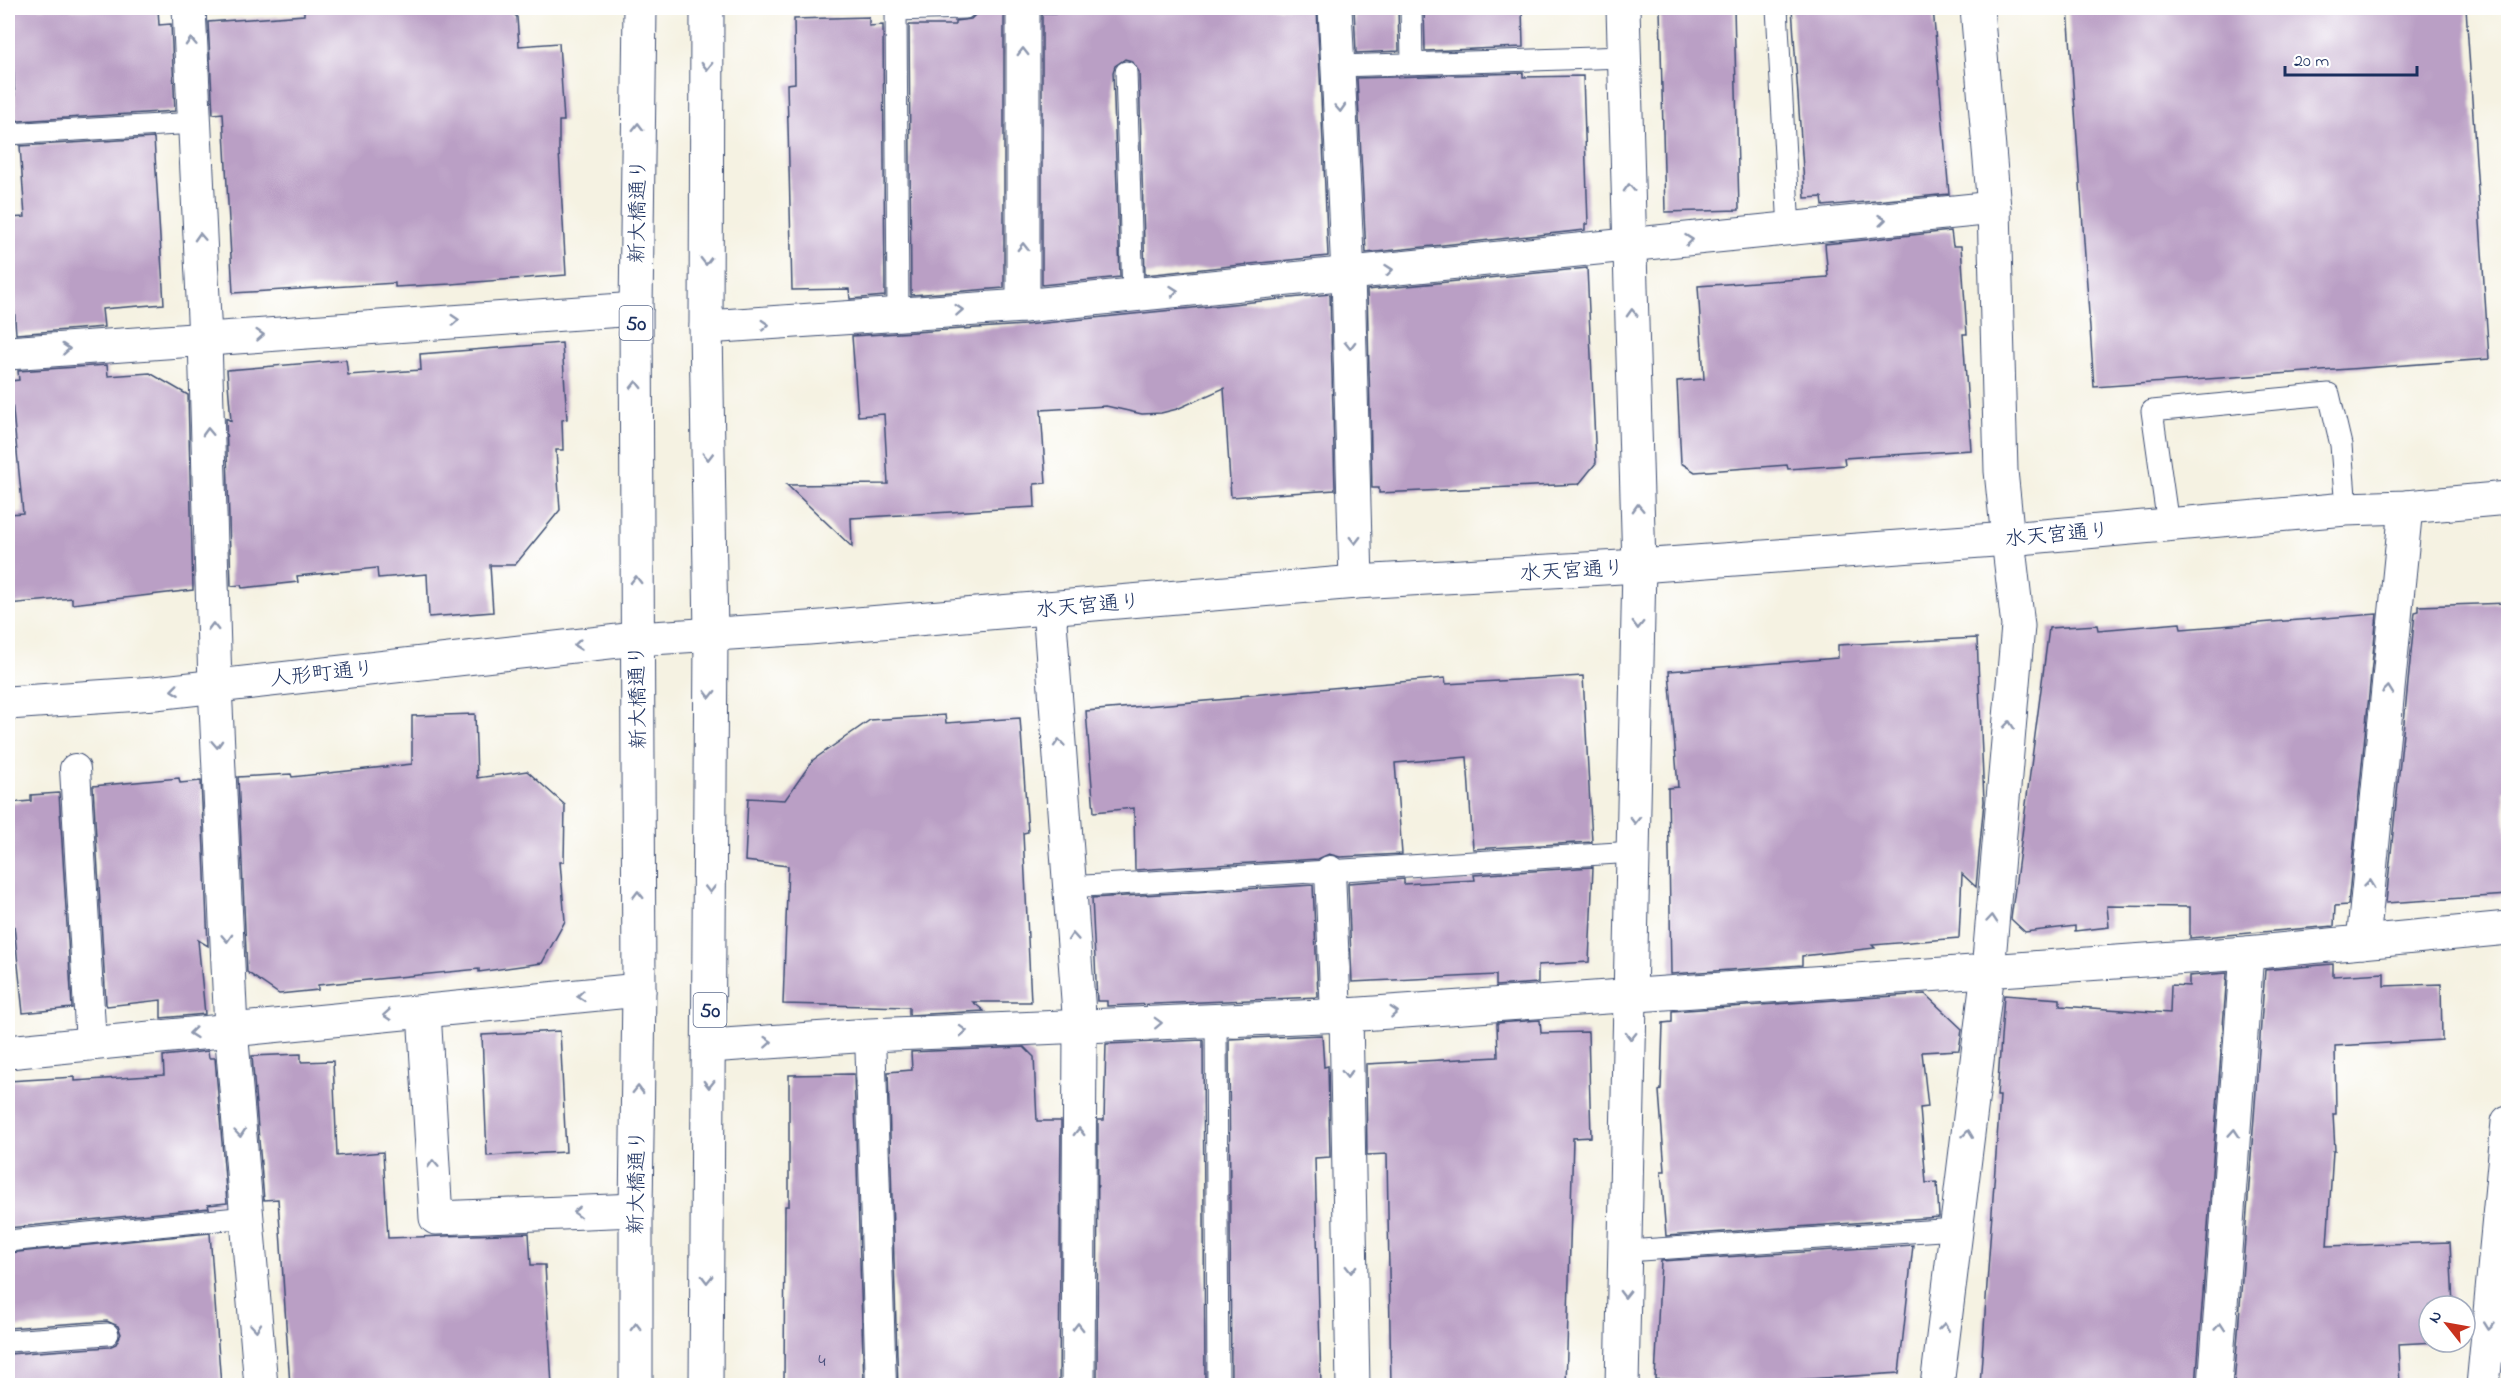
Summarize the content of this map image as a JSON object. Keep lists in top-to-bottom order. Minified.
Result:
{"streets":{"street":["新大橋通り","50","水天宮通り","人形町通り"]},"crossings":[["新大橋通り","水天宮通り"],["新大橋通り","人形町通り"],["50","水天宮通り"],["水天宮通り","人形町通り"]],"one_way":["人形町通り"],"house_numbers":["4"],"scale_bar":"20 m","north":"top left"}
